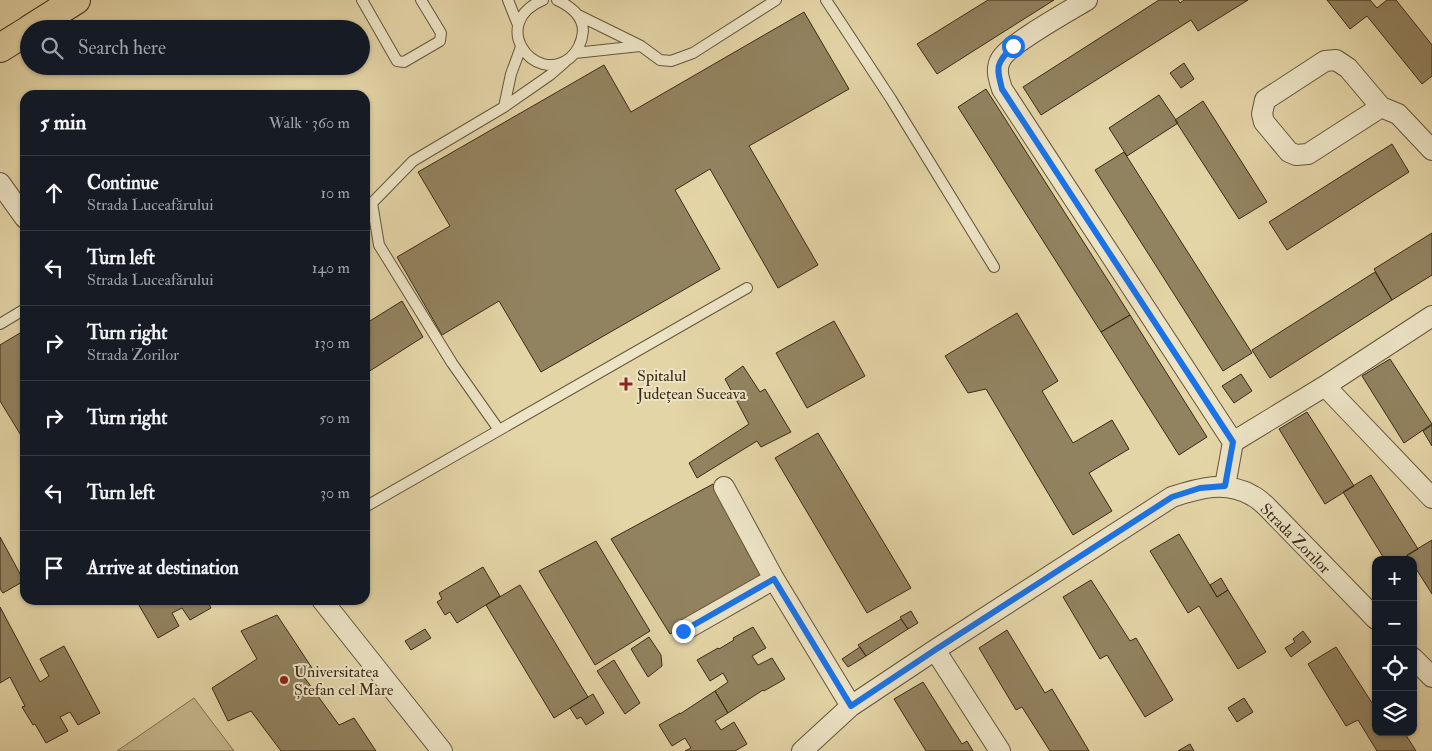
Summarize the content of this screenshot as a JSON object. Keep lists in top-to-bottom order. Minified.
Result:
{"streets":{"street":["Strada Zorilor"]},"places":{"health":["Spitalul Județean Suceava"],"other":["Universitatea Ștefan cel Mare"]},"page":{"search":"Search here","heading":["5 min","Walk · 360 m"],"list":[["Continue","Strada Luceafărului","10 m"],["Turn left","Strada Luceafărului","140 m"],["Turn right","Strada Zorilor","130 m"],["Turn right","50 m"],["Turn left","30 m"],"Arrive at destination"],"map_buttons":["+","−"]}}
